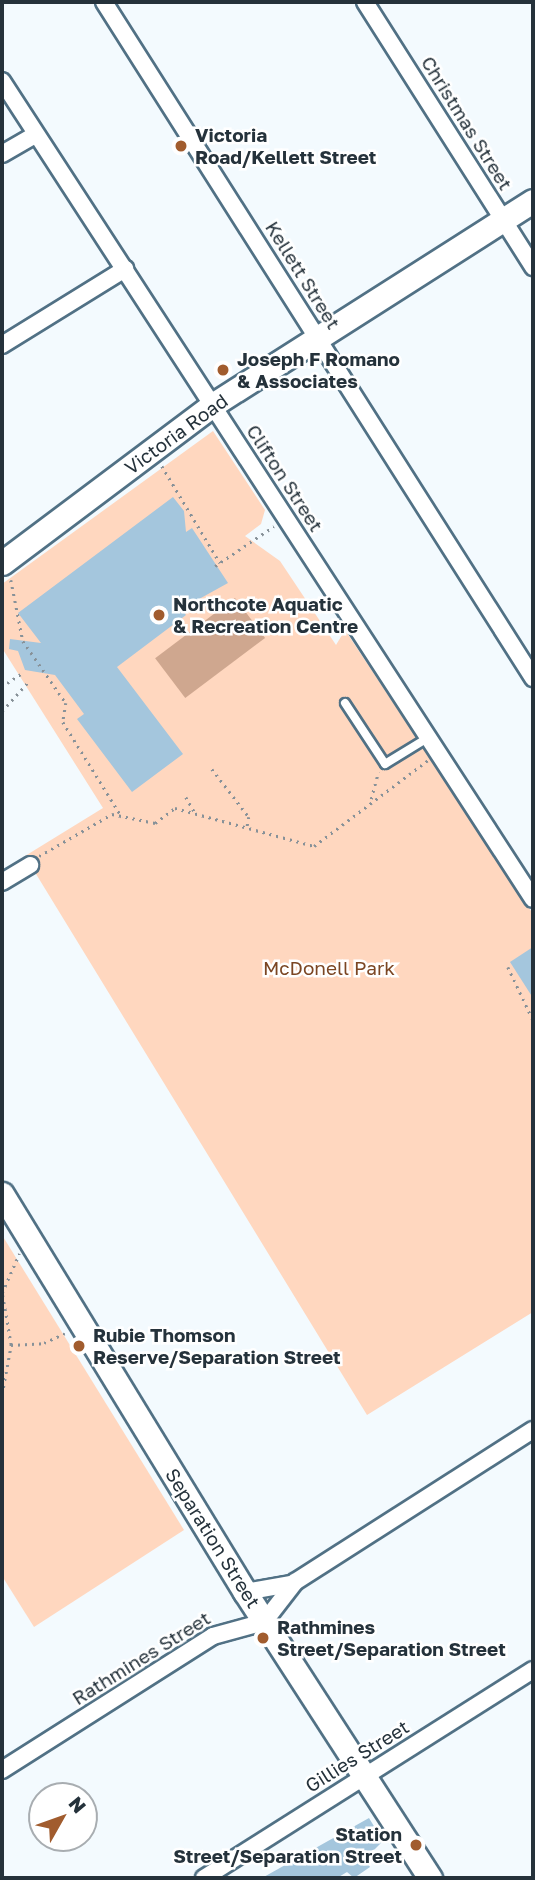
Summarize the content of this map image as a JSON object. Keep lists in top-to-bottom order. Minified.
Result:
{"streets":{"street":["Christmas Street","Kellett Street","Victoria Road","Clifton Street","Separation Street","Rathmines Street","Gillies Street"]},"crossings":[["Christmas Street","Victoria Road"],["Kellett Street","Victoria Road"],["Victoria Road","Clifton Street"],["Separation Street","Rathmines Street"],["Separation Street","Gillies Street"]],"parks":["McDonell Park"],"places":["Victoria Road/Kellett Street","Joseph F Romano & Associates","Northcote Aquatic & Recreation Centre","Rubie Thomson Reserve/Separation Street","Rathmines Street/Separation Street","Station Street/Separation Street"],"north":"top right"}
